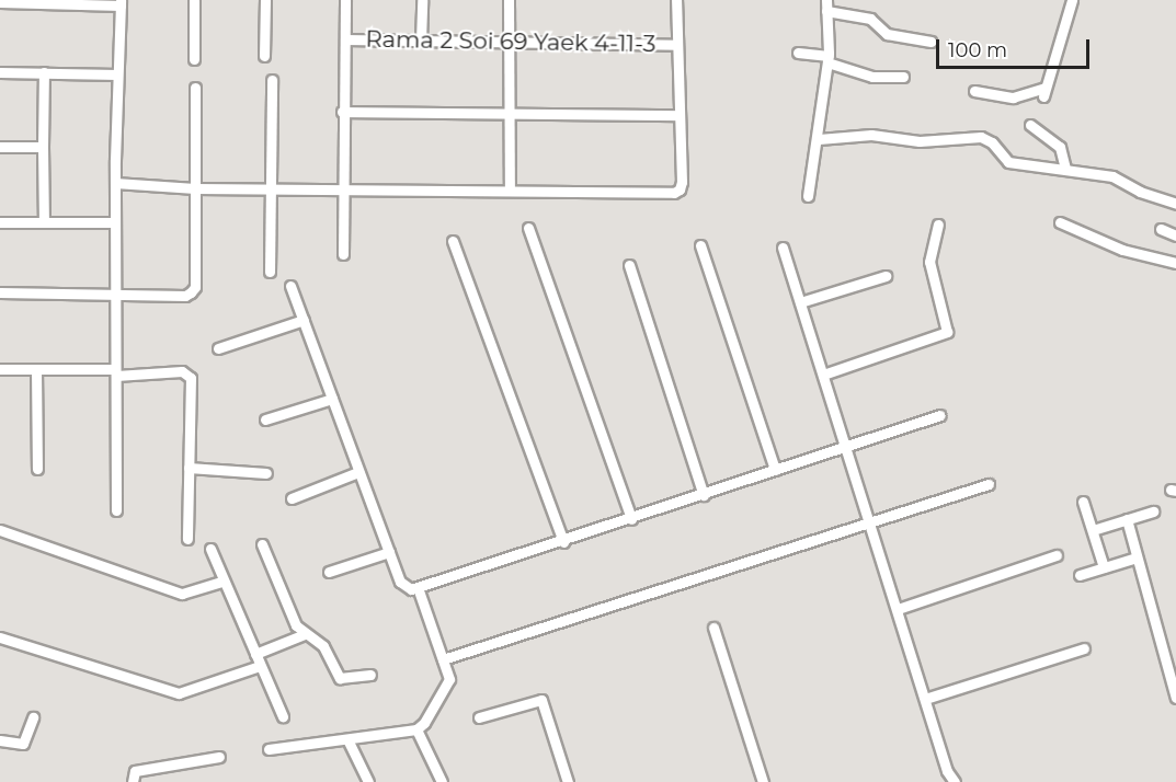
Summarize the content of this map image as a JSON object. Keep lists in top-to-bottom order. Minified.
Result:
{"streets":{"street":["Rama 2 Soi 69 Yaek 4-11-3"]},"scale_bar":"100 m"}
